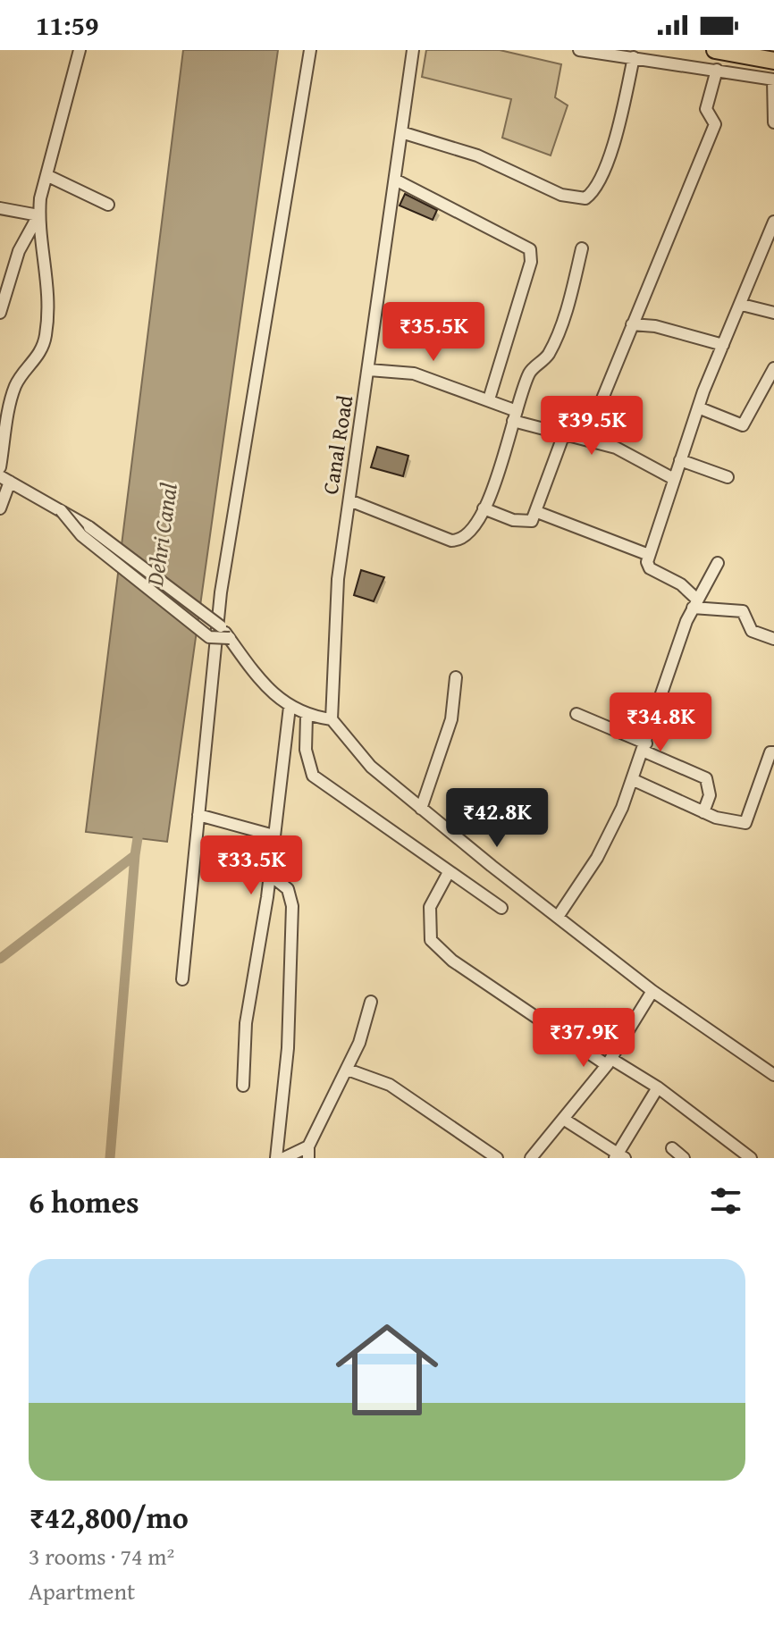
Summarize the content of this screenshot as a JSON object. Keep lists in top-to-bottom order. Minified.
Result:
{"streets":{"street":["Canal Road"]},"water":["Dehri Canal"],"page":{"status":"11:59","price":["₹35.5K","₹39.5K","₹34.8K","₹42.8K","₹33.5K","₹37.9K"],"heading":"6 homes","list":[{"name":"₹42,800/mo","note":"3 rooms · 74 m² · Apartment"}]}}
